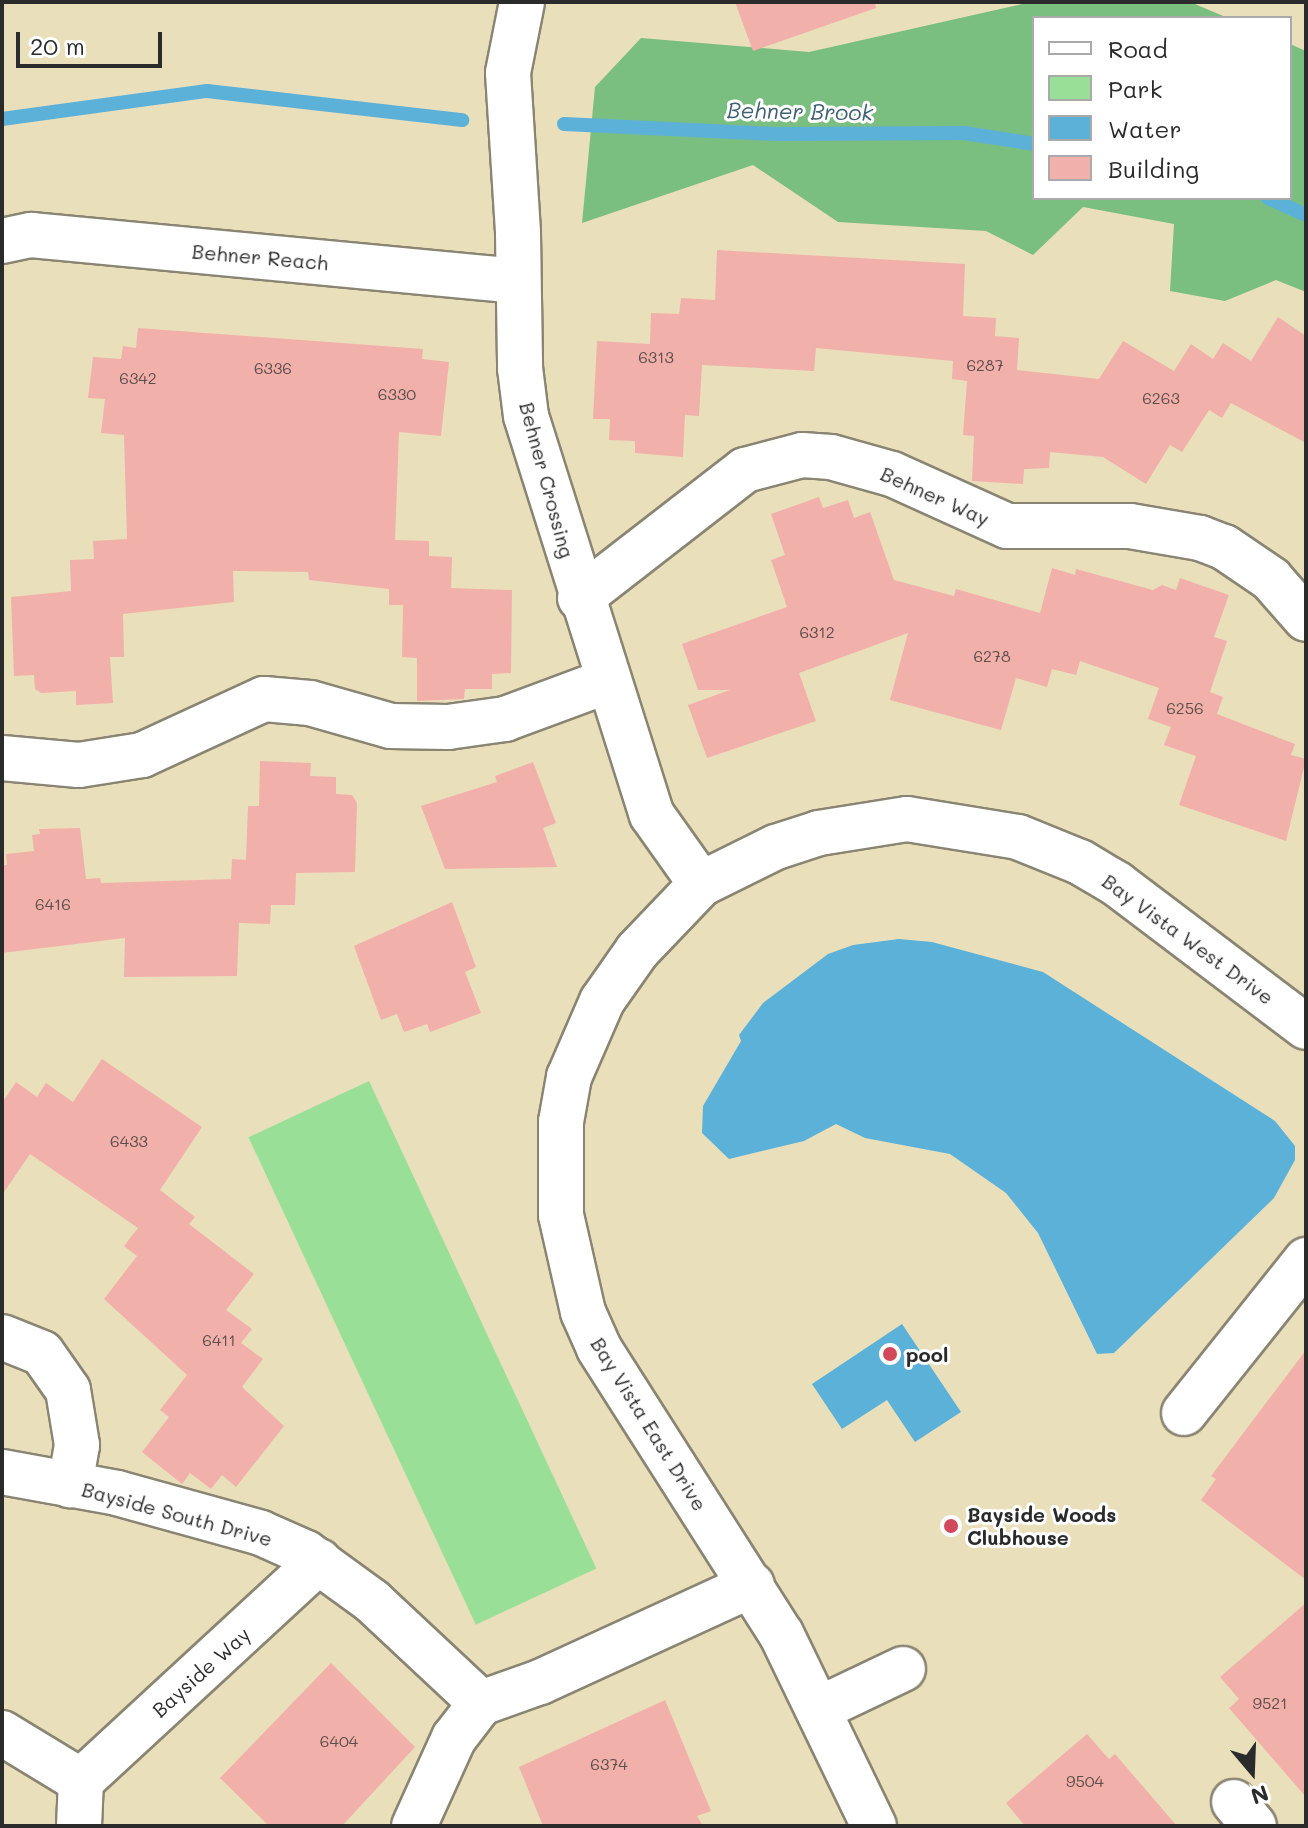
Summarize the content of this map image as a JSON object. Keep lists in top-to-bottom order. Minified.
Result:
{"streets":{"street":["Behner Reach","Behner Crossing","Behner Way","Bay Vista West Drive","Bay Vista East Drive","Bayside South Drive","Bayside Way"]},"crossings":[["Behner Reach","Behner Crossing"],["Behner Crossing","Behner Way"],["Behner Crossing","Bay Vista West Drive"],["Behner Crossing","Bay Vista East Drive"],["Bay Vista West Drive","Bay Vista East Drive"],["Bayside South Drive","Bayside Way"]],"water":["Behner Brook"],"places":["pool","Bayside Woods Clubhouse"],"house_numbers":["6313","6287","6336","6342","6330","6263","6312","6278","6256","6416","6433","6411","9521","6404","6374","9504"],"legend":["Road","Park","Water","Building"],"scale_bar":"20 m","north":"bottom"}
